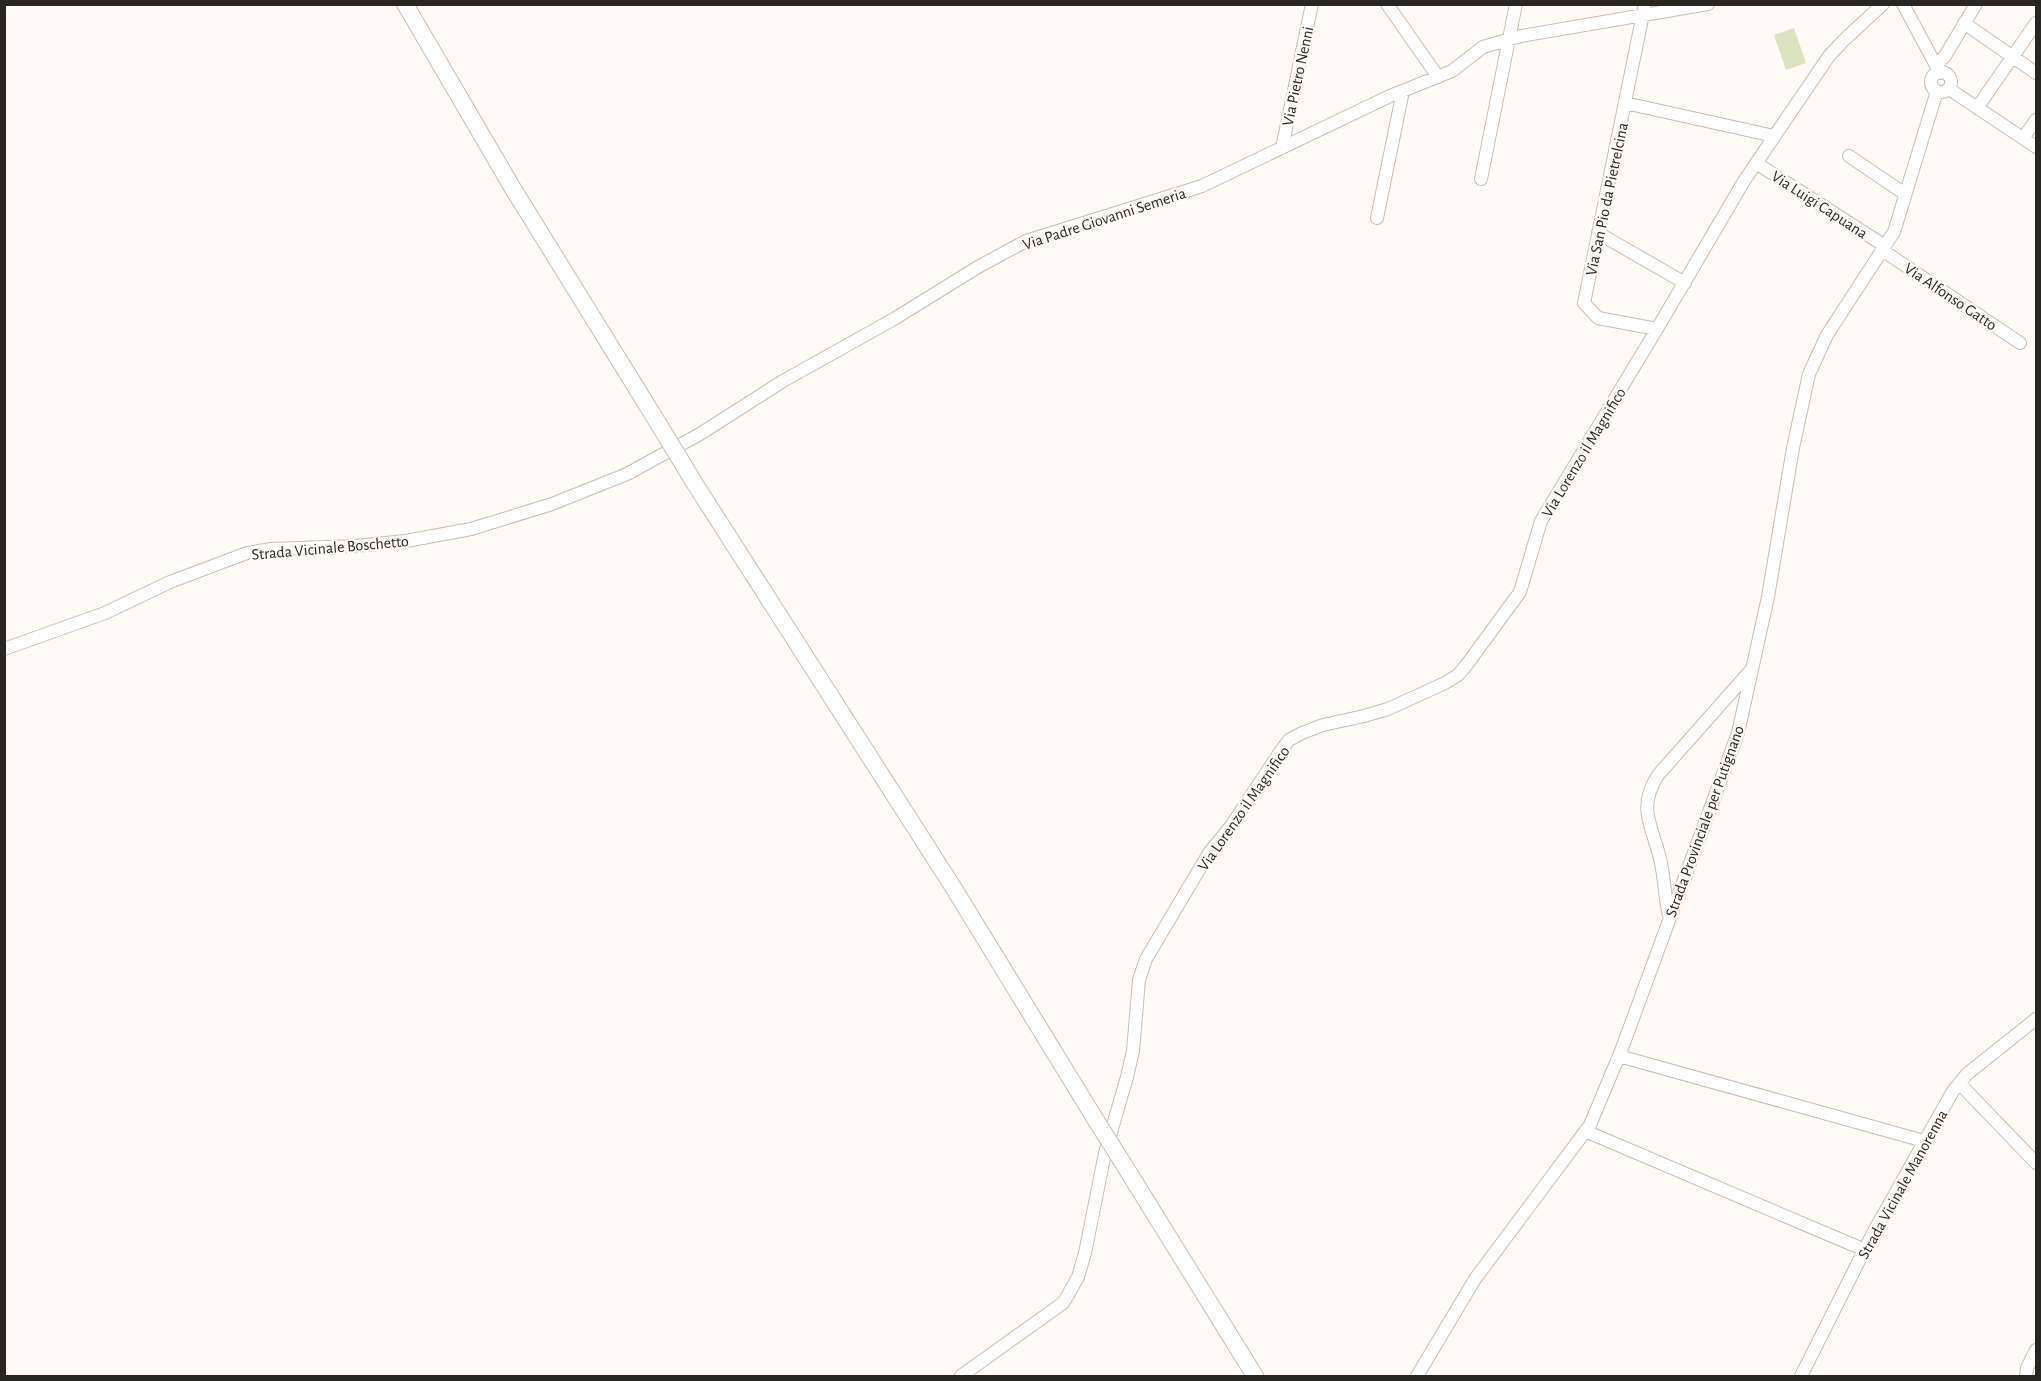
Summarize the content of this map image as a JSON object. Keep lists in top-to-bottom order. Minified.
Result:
{"streets":{"street":["Via Pietro Nenni","Via San Pio da Pietrelcina","Via Luigi Capuana","Via Padre Giovanni Semeria","Via Alfonso Gatto","Via Lorenzo il Magnifico","Strada Vicinale Boschetto","Strada Provinciale per Putignano","Strada Vicinale Manorenna"]},"crossings":[["Via Pietro Nenni","Via Padre Giovanni Semeria"],["Via San Pio da Pietrelcina","Via Padre Giovanni Semeria"],["Via San Pio da Pietrelcina","Via Lorenzo il Magnifico"],["Via Luigi Capuana","Via Alfonso Gatto"],["Via Luigi Capuana","Via Lorenzo il Magnifico"],["Via Luigi Capuana","Strada Provinciale per Putignano"],["Via Padre Giovanni Semeria","Strada Vicinale Boschetto"],["Via Alfonso Gatto","Strada Provinciale per Putignano"]]}
